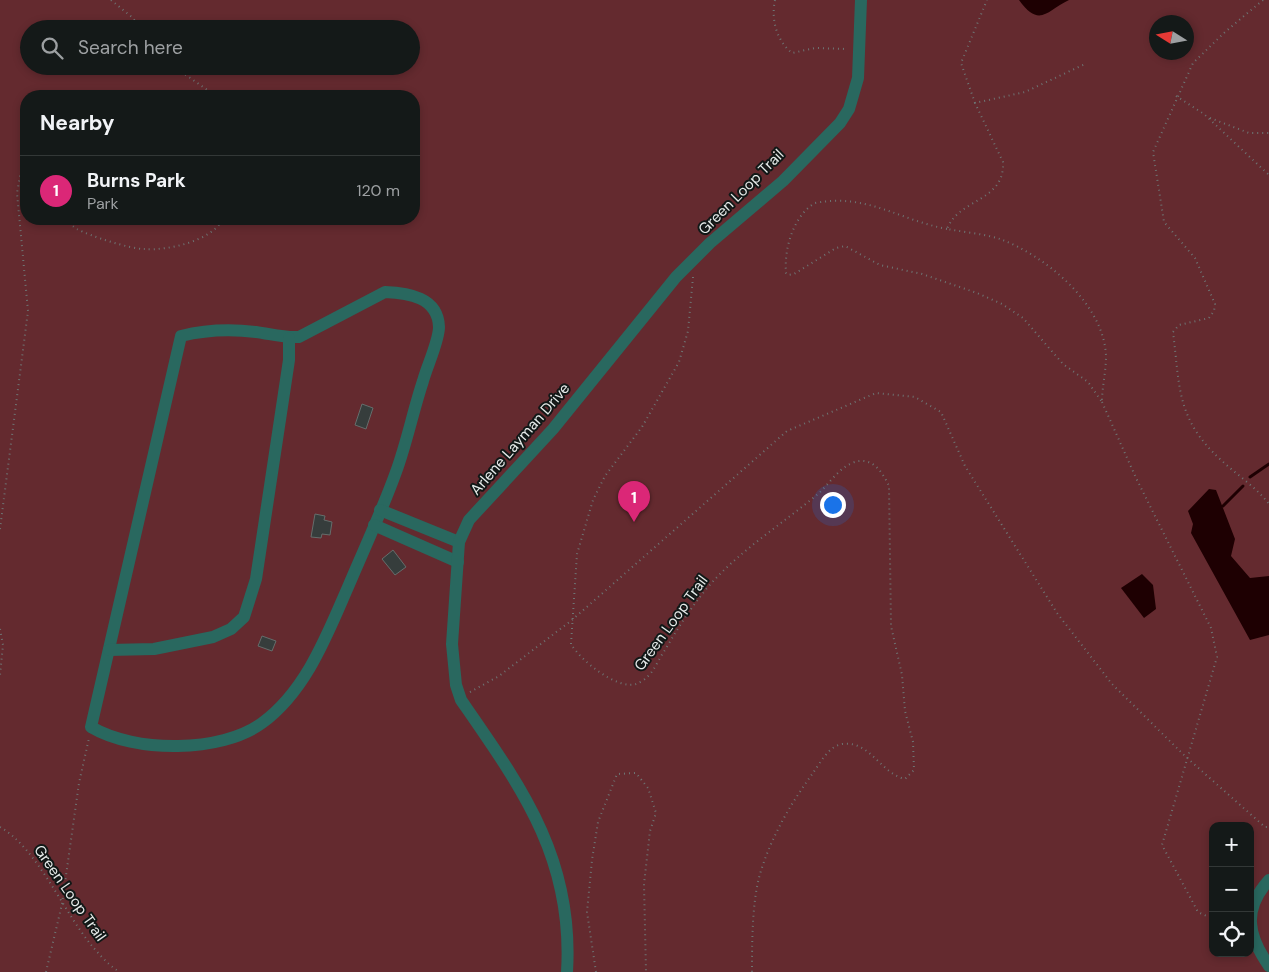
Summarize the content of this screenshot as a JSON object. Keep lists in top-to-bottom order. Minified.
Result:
{"streets":{"street":["Arlene Layman Drive"],"path":["Green Loop Trail"]},"crossings":[["Green Loop Trail","Arlene Layman Drive"]],"north":"left","page":{"search":"Search here","heading":"Nearby","list":[{"mark":"1","name":"Burns Park","note":"Park","value":"120 m"}],"pins":"1","map_buttons":["+","−"]}}
